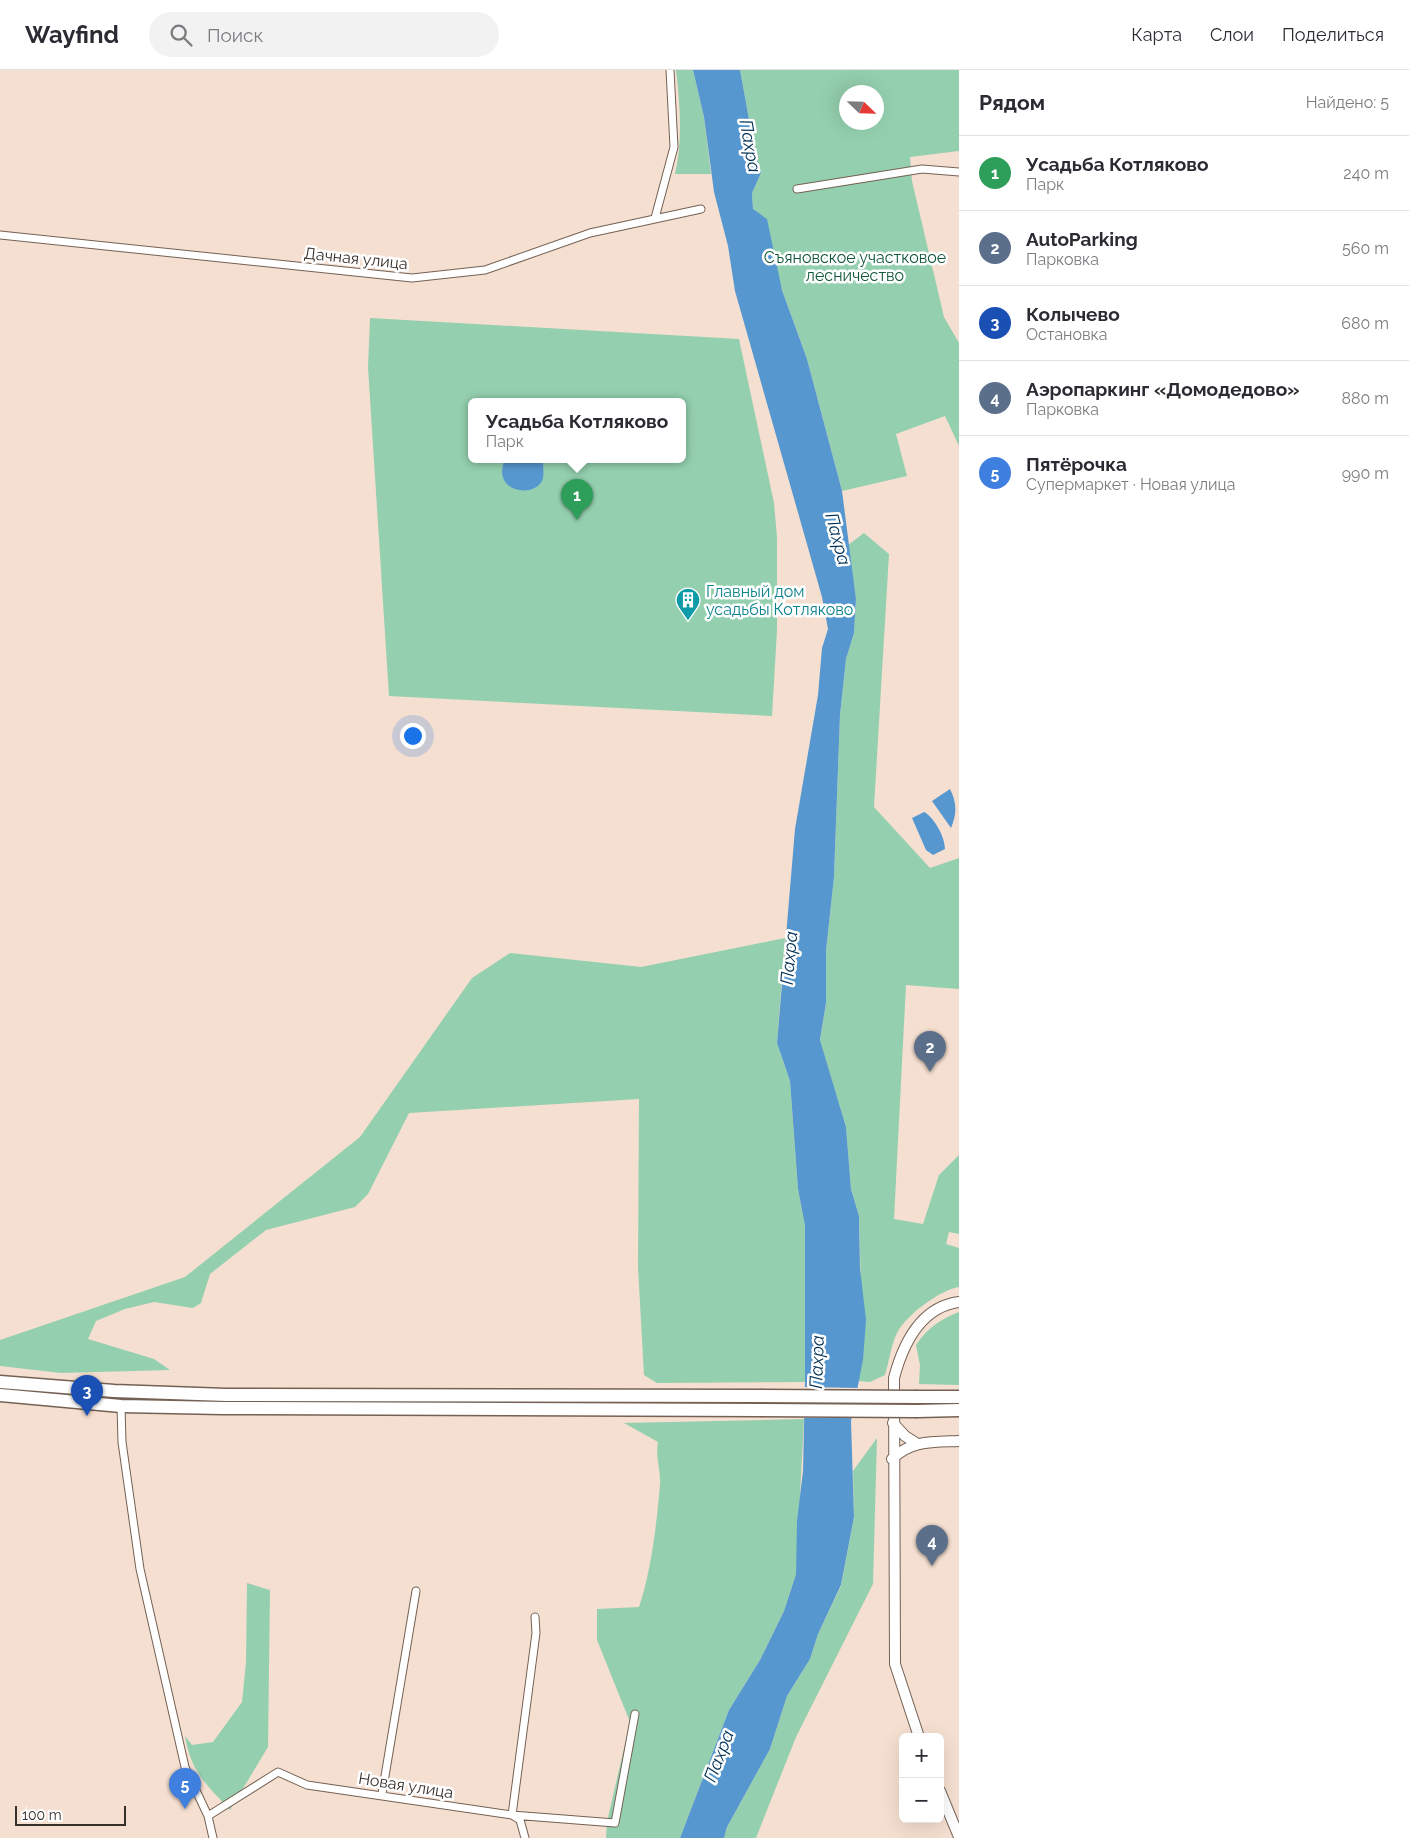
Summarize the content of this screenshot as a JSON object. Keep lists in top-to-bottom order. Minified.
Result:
{"streets":{"street":["Дачная улица","Новая улица"]},"water":["Пахра"],"parks":["Съяновское участковое лесничество"],"places":{"building":["Главный дом усадьбы Котляково"]},"scale_bar":"100 m","north":"bottom right","page":{"header":"Wayfind","search":"Поиск","nav":["Карта","Слои","Поделиться"],"heading":["Рядом","Найдено: 5"],"list":[{"mark":"1","name":"Усадьба Котляково","note":"Парк","value":"240 m"},{"mark":"2","name":"AutoParking","note":"Парковка","value":"560 m"},{"mark":"3","name":"Колычево","note":"Остановка","value":"680 m"},{"mark":"4","name":"Аэропаркинг «Домодедово»","note":"Парковка","value":"880 m"},{"mark":"5","name":"Пятёрочка","note":"Супермаркет · Новая улица","value":"990 m"}],"popup":["Усадьба Котляково","Парк"],"pins":["1","2","3","4","5"],"map_buttons":["+","−"],"scale":"100 m"}}
